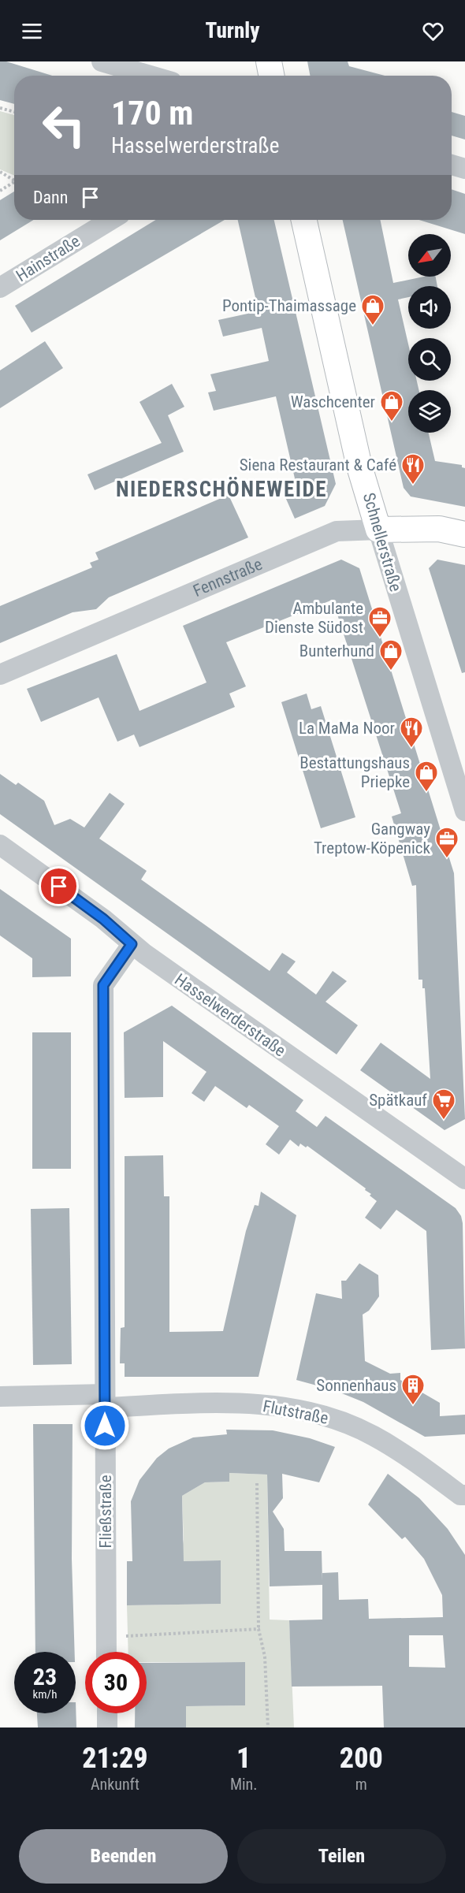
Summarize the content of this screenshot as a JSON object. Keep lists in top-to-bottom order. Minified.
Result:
{"streets":{"main road":["Schnellerstraße","Fennstraße"],"street":["Hainstraße","Hasselwerderstraße","Flutstraße","Fließstraße"]},"crossings":[["Schnellerstraße","Fennstraße"],["Hasselwerderstraße","Fließstraße"],["Flutstraße","Fließstraße"]],"districts":["NIEDERSCHÖNEWEIDE"],"places":{"shop":["Pontip-Thaimassage","Waschcenter","Bunterhund","Bestattungshaus Priepke"],"restaurant":["Siena Restaurant & Café","La MaMa Noor"],"office":["Ambulante Dienste Südost","Gangway Treptow-Köpenick"],"supermarket":["Spätkauf"],"building":["Sonnenhaus"]},"north":"bottom left","page":{"header":"Turnly","turn":["170 m","Hasselwerderstraße"],"then":"Dann","speed":"23 km/h","limit":"30","eta":["21:29","Ankunft","1","Min.","200","m"],"buttons":["Beenden","Teilen"]}}
